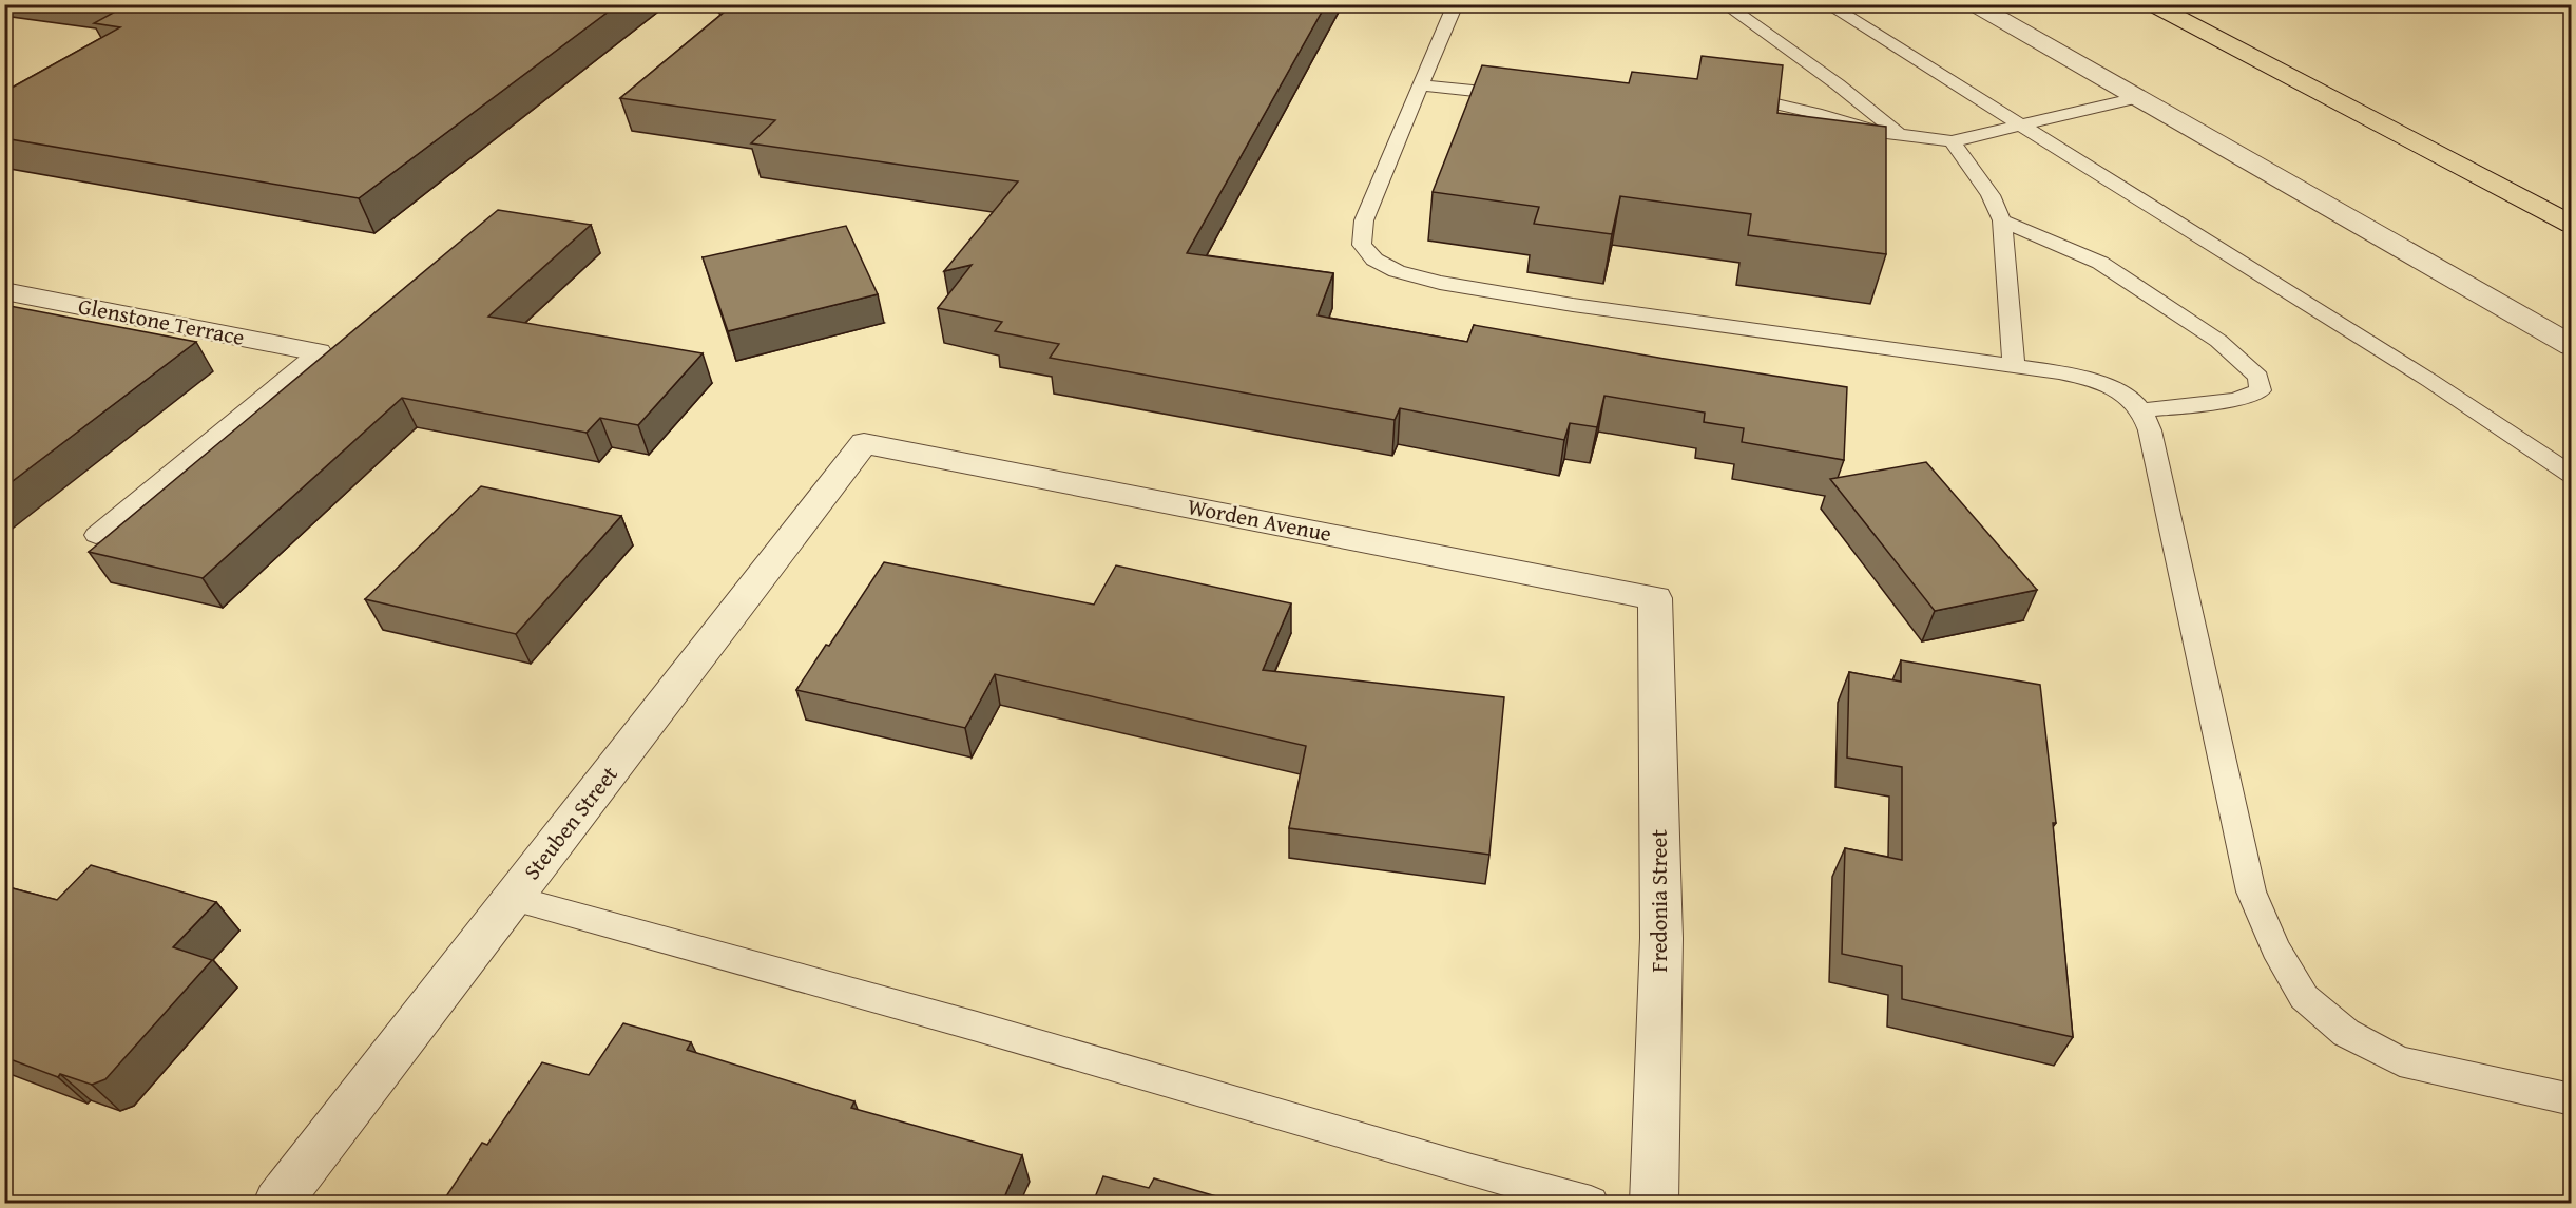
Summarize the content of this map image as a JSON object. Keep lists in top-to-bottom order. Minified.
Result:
{"streets":{"street":["Glenstone Terrace","Worden Avenue","Steuben Street","Fredonia Street"]},"crossings":[["Worden Avenue","Steuben Street"],["Worden Avenue","Fredonia Street"]]}
